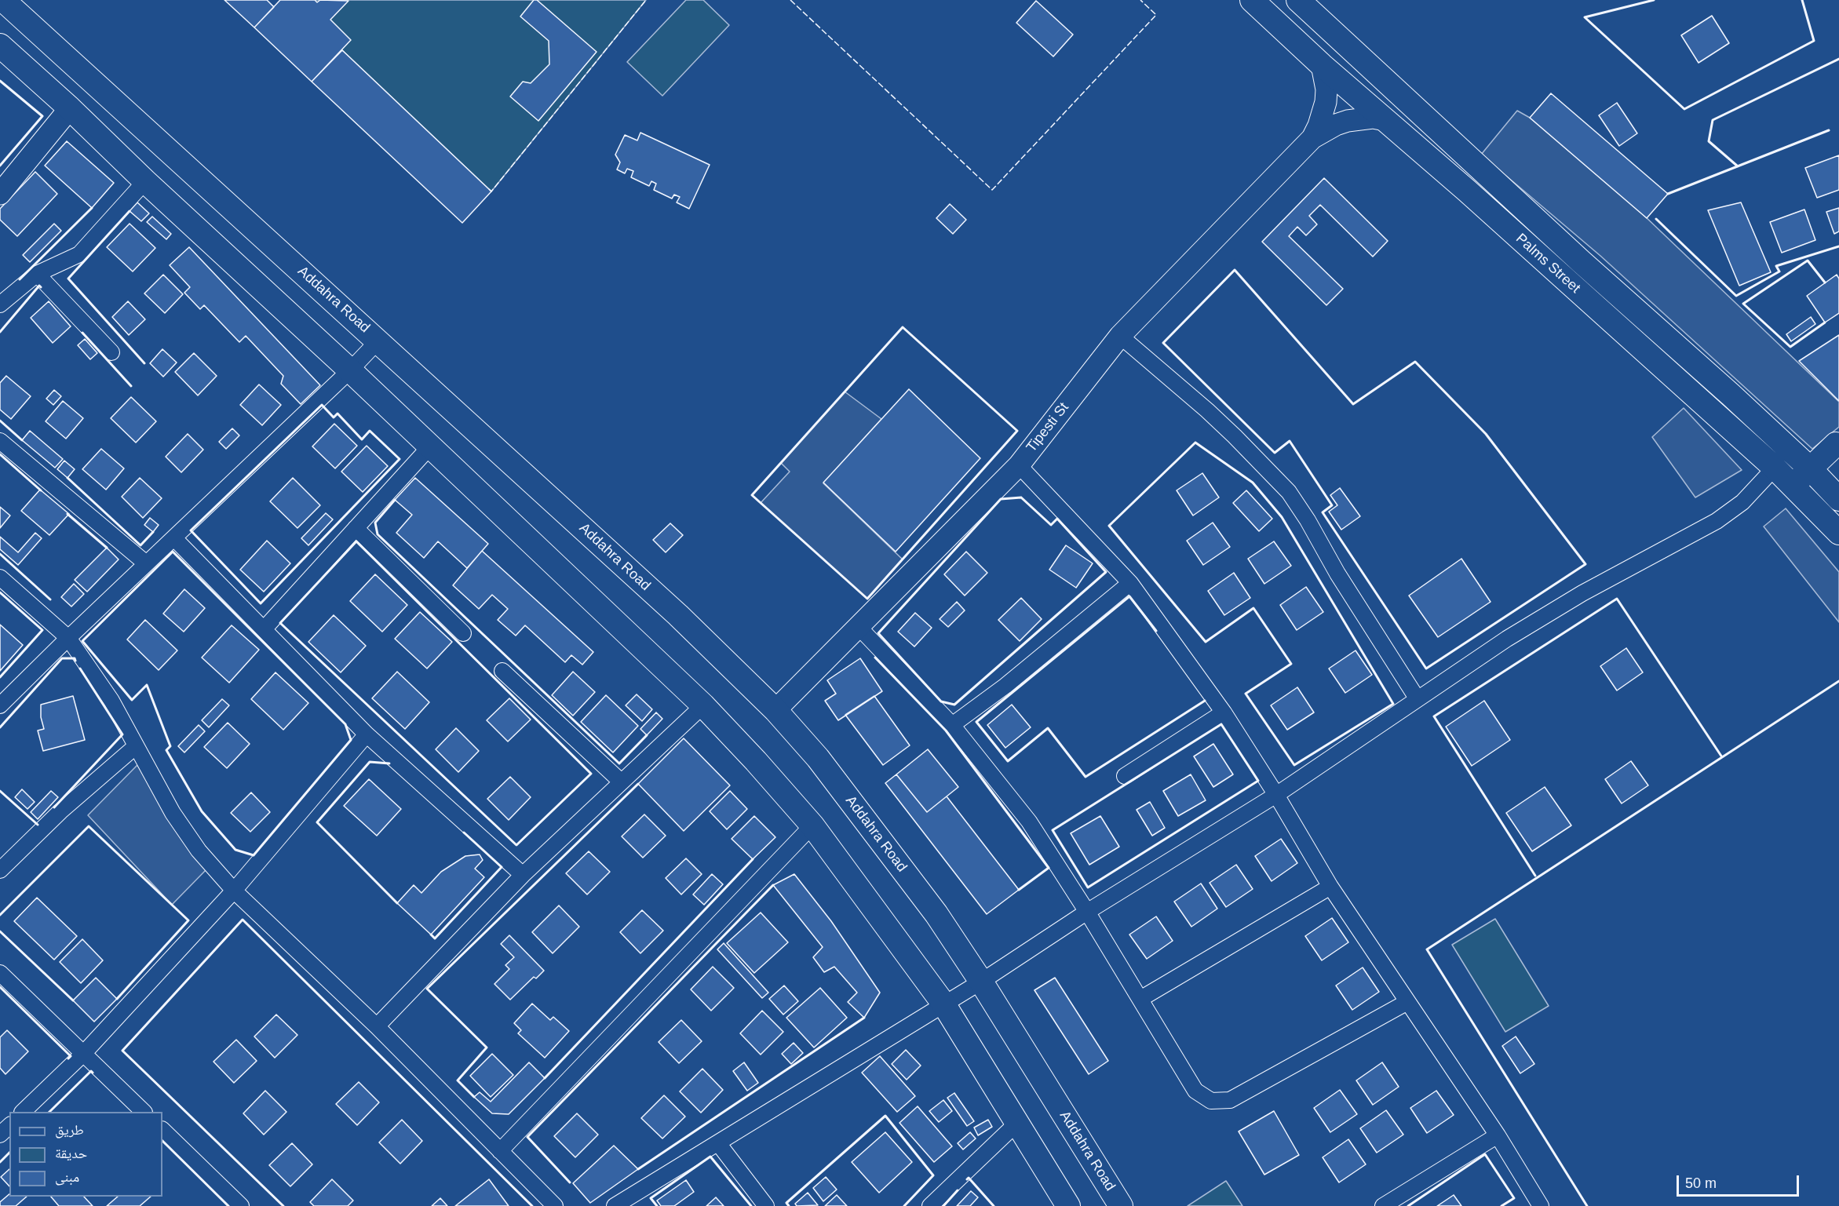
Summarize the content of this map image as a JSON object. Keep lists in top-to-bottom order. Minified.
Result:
{"streets":{"main road":["Palms Street","Addahra Road","Tipesti St"]},"crossings":[["Addahra Road","Tipesti St"]],"legend":["طريق","حديقة","مبنى"],"scale_bar":"50 m"}
